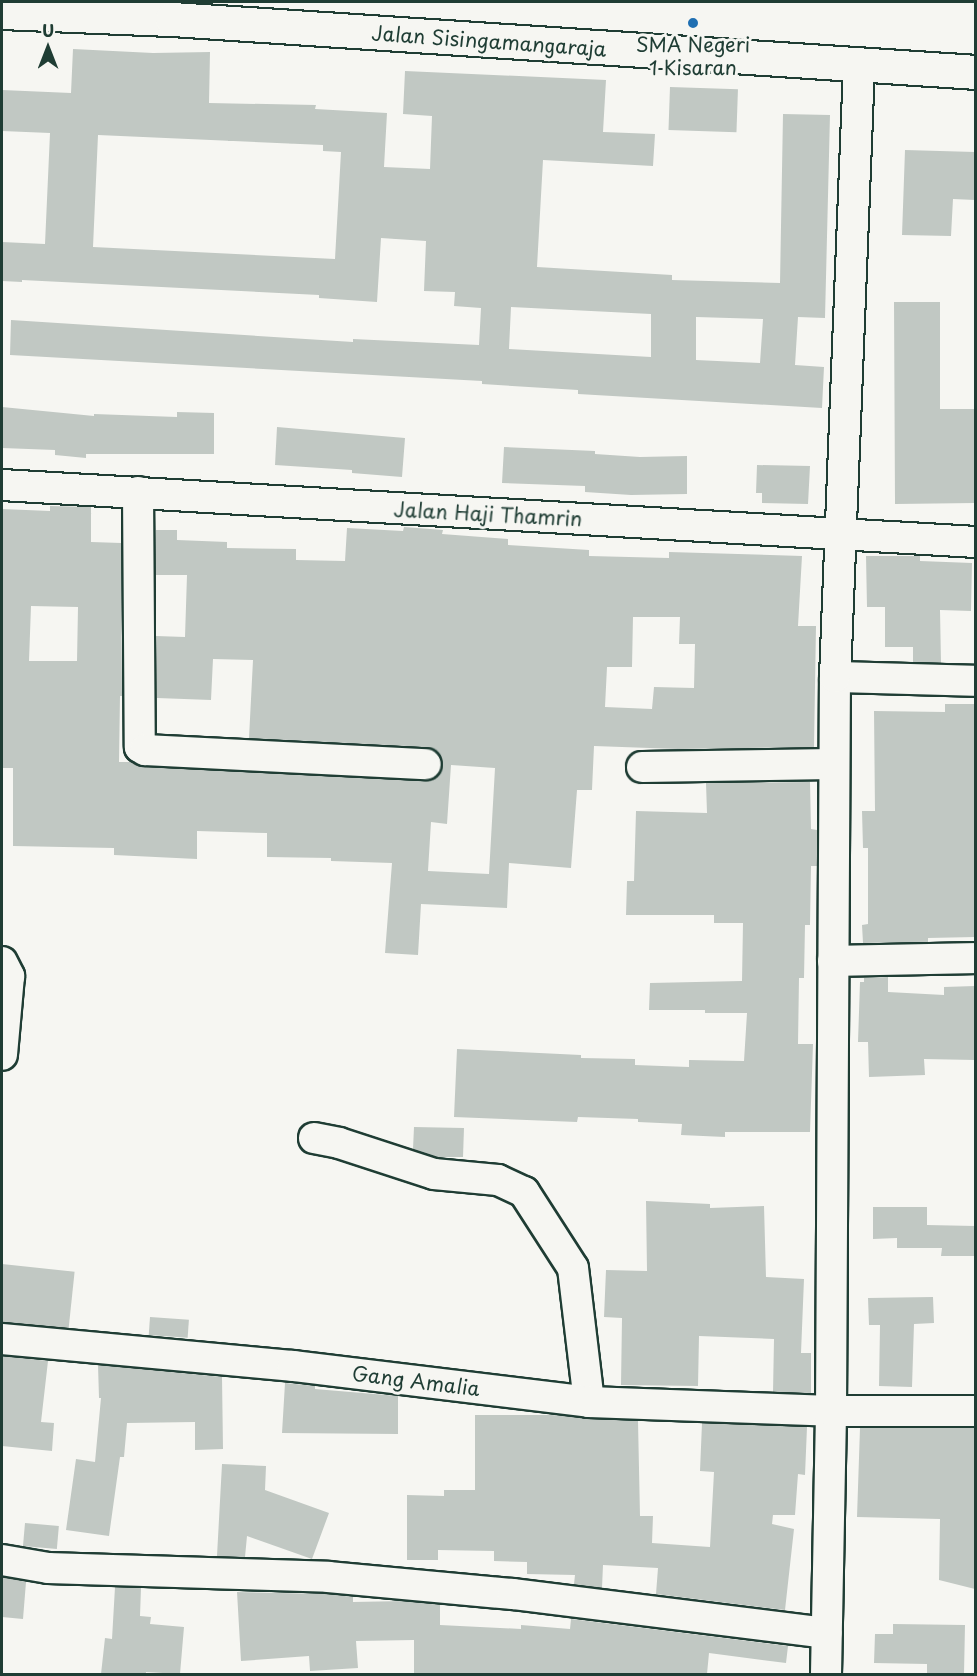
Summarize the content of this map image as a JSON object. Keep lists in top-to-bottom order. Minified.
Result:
{"streets":{"street":["Jalan Sisingamangaraja","Jalan Haji Thamrin","Gang Amalia"]},"places":["SMA Negeri 1 Kisaran"],"north":"top"}
